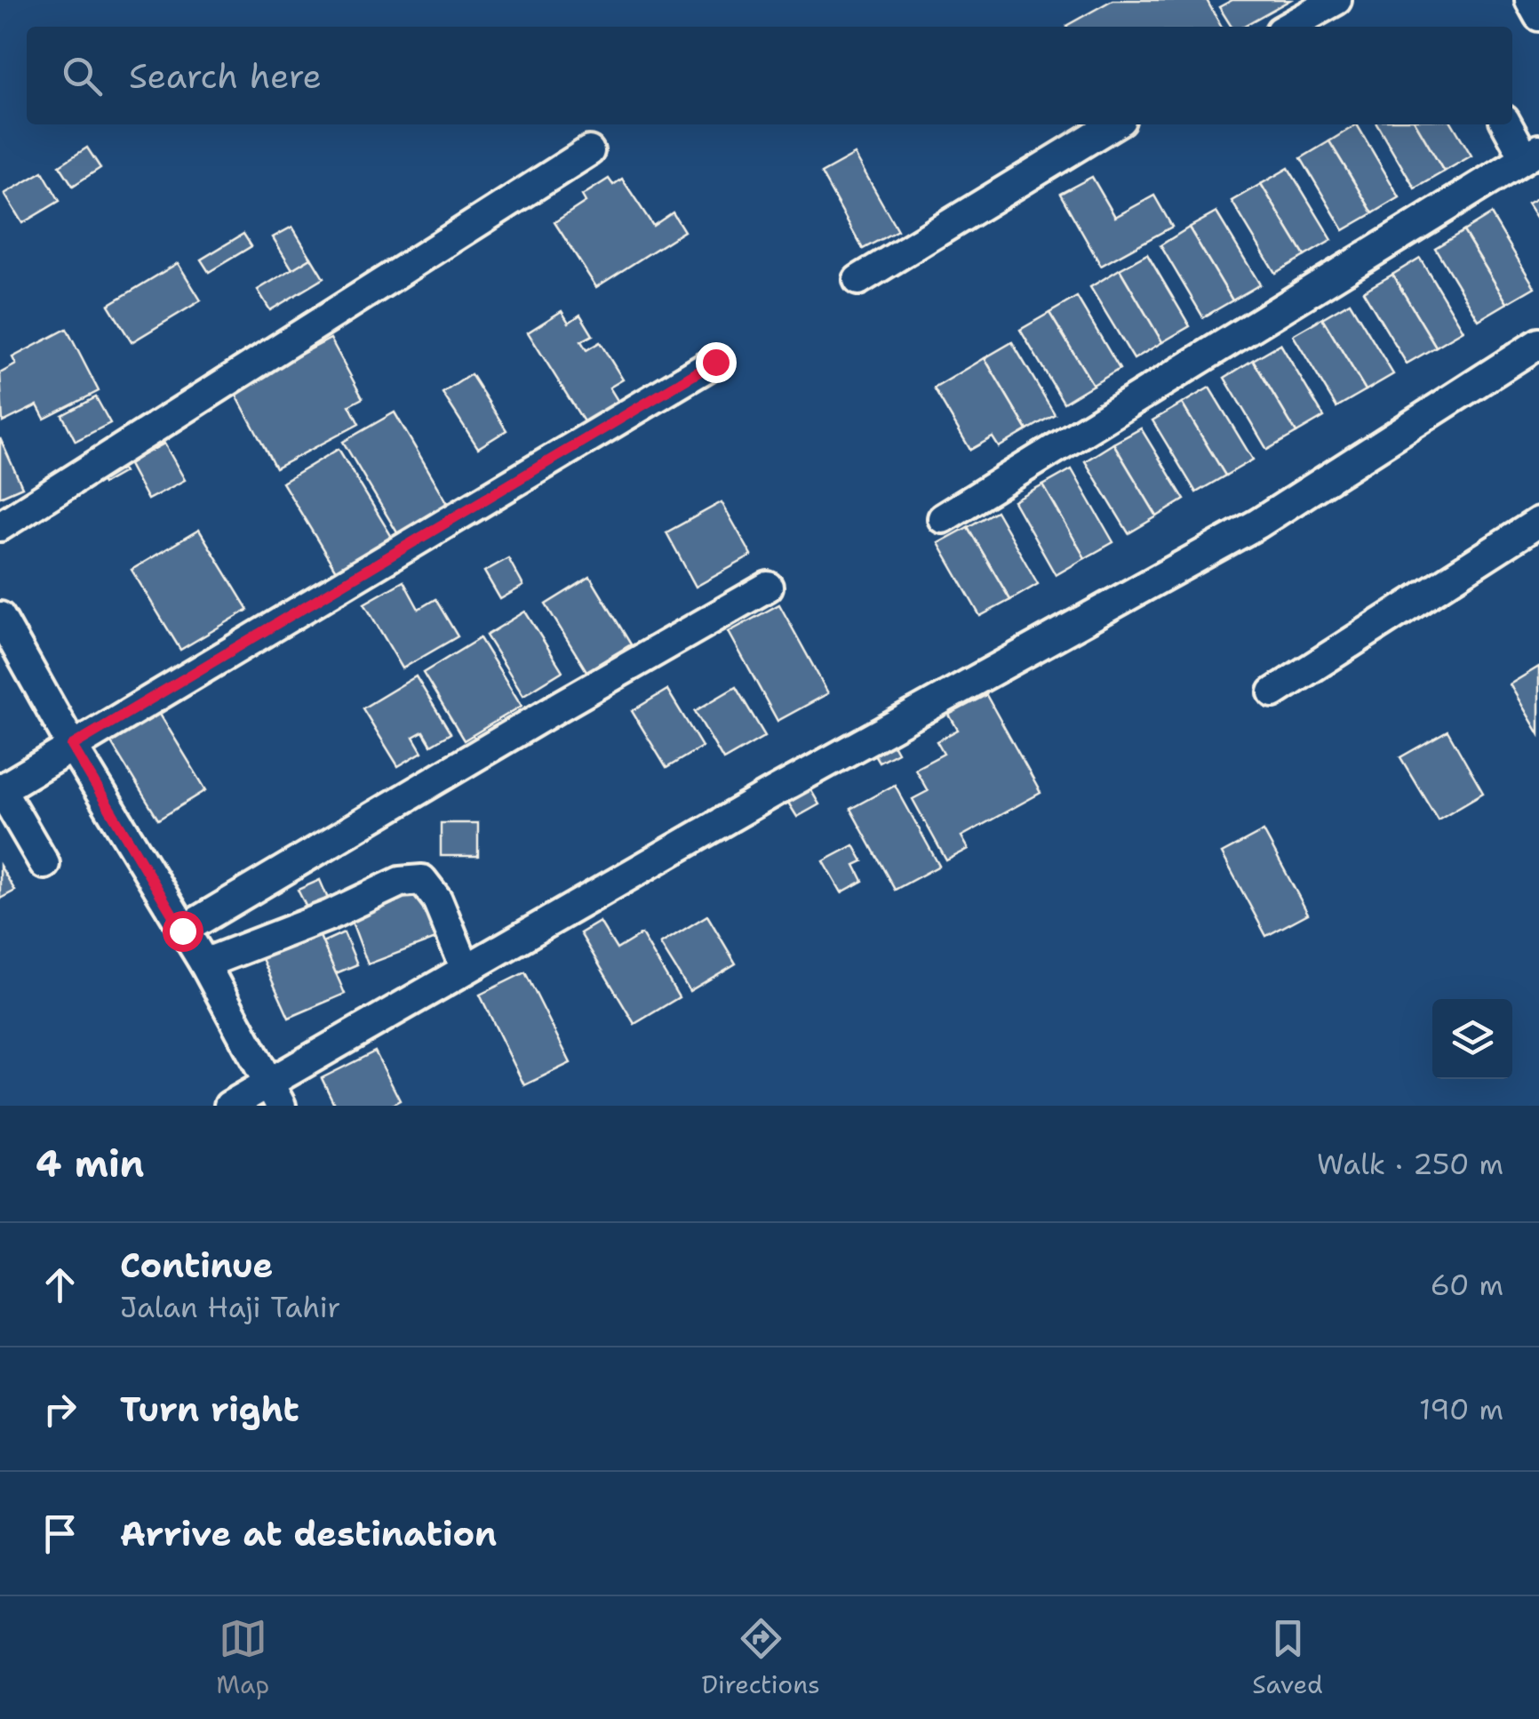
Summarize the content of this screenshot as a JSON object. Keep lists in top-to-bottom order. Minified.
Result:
{"page":{"search":"Search here","heading":["4 min","Walk · 250 m"],"list":[["Continue","Jalan Haji Tahir","60 m"],["Turn right","190 m"],"Arrive at destination"],"nav":["Map","Directions","Saved"]}}
